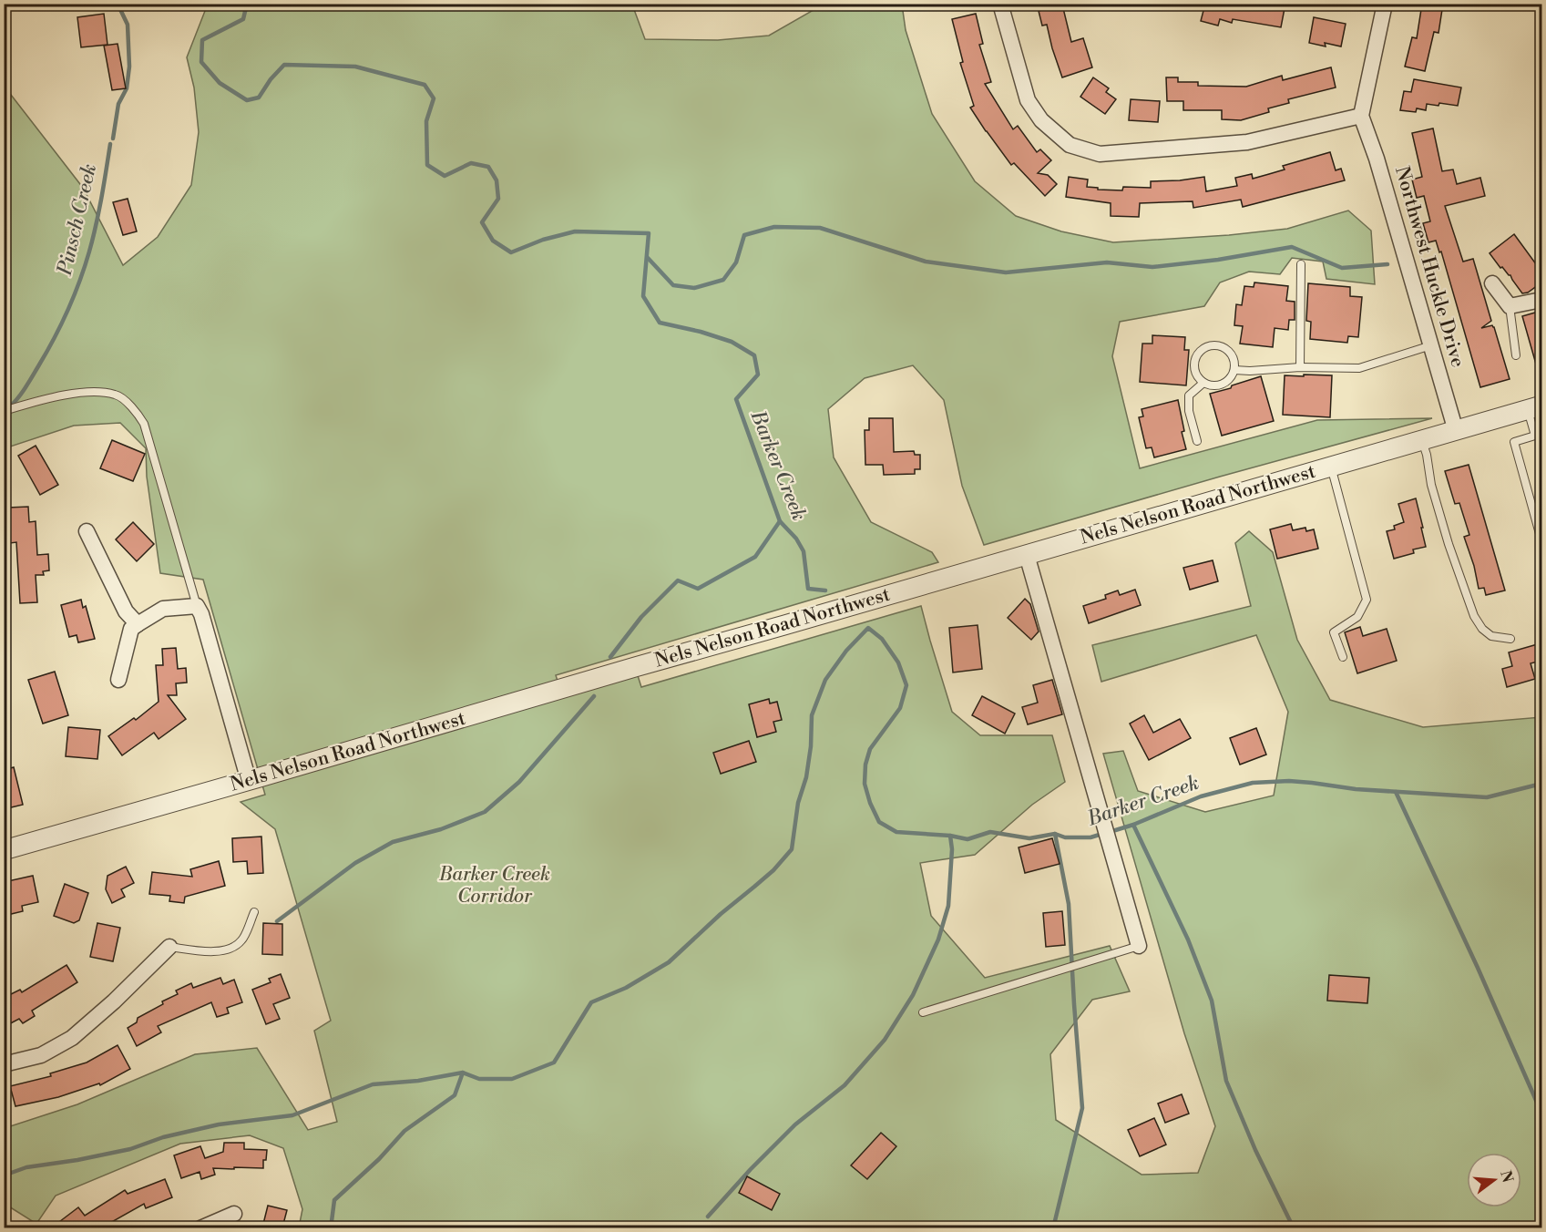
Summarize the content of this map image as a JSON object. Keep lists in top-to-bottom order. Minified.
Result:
{"streets":{"street":["Northwest Huckle Drive","Nels Nelson Road Northwest"]},"crossings":[["Northwest Huckle Drive","Nels Nelson Road Northwest"]],"water":["Pinsch Creek","Barker Creek"],"parks":["Barker Creek Corridor"],"north":"right"}
